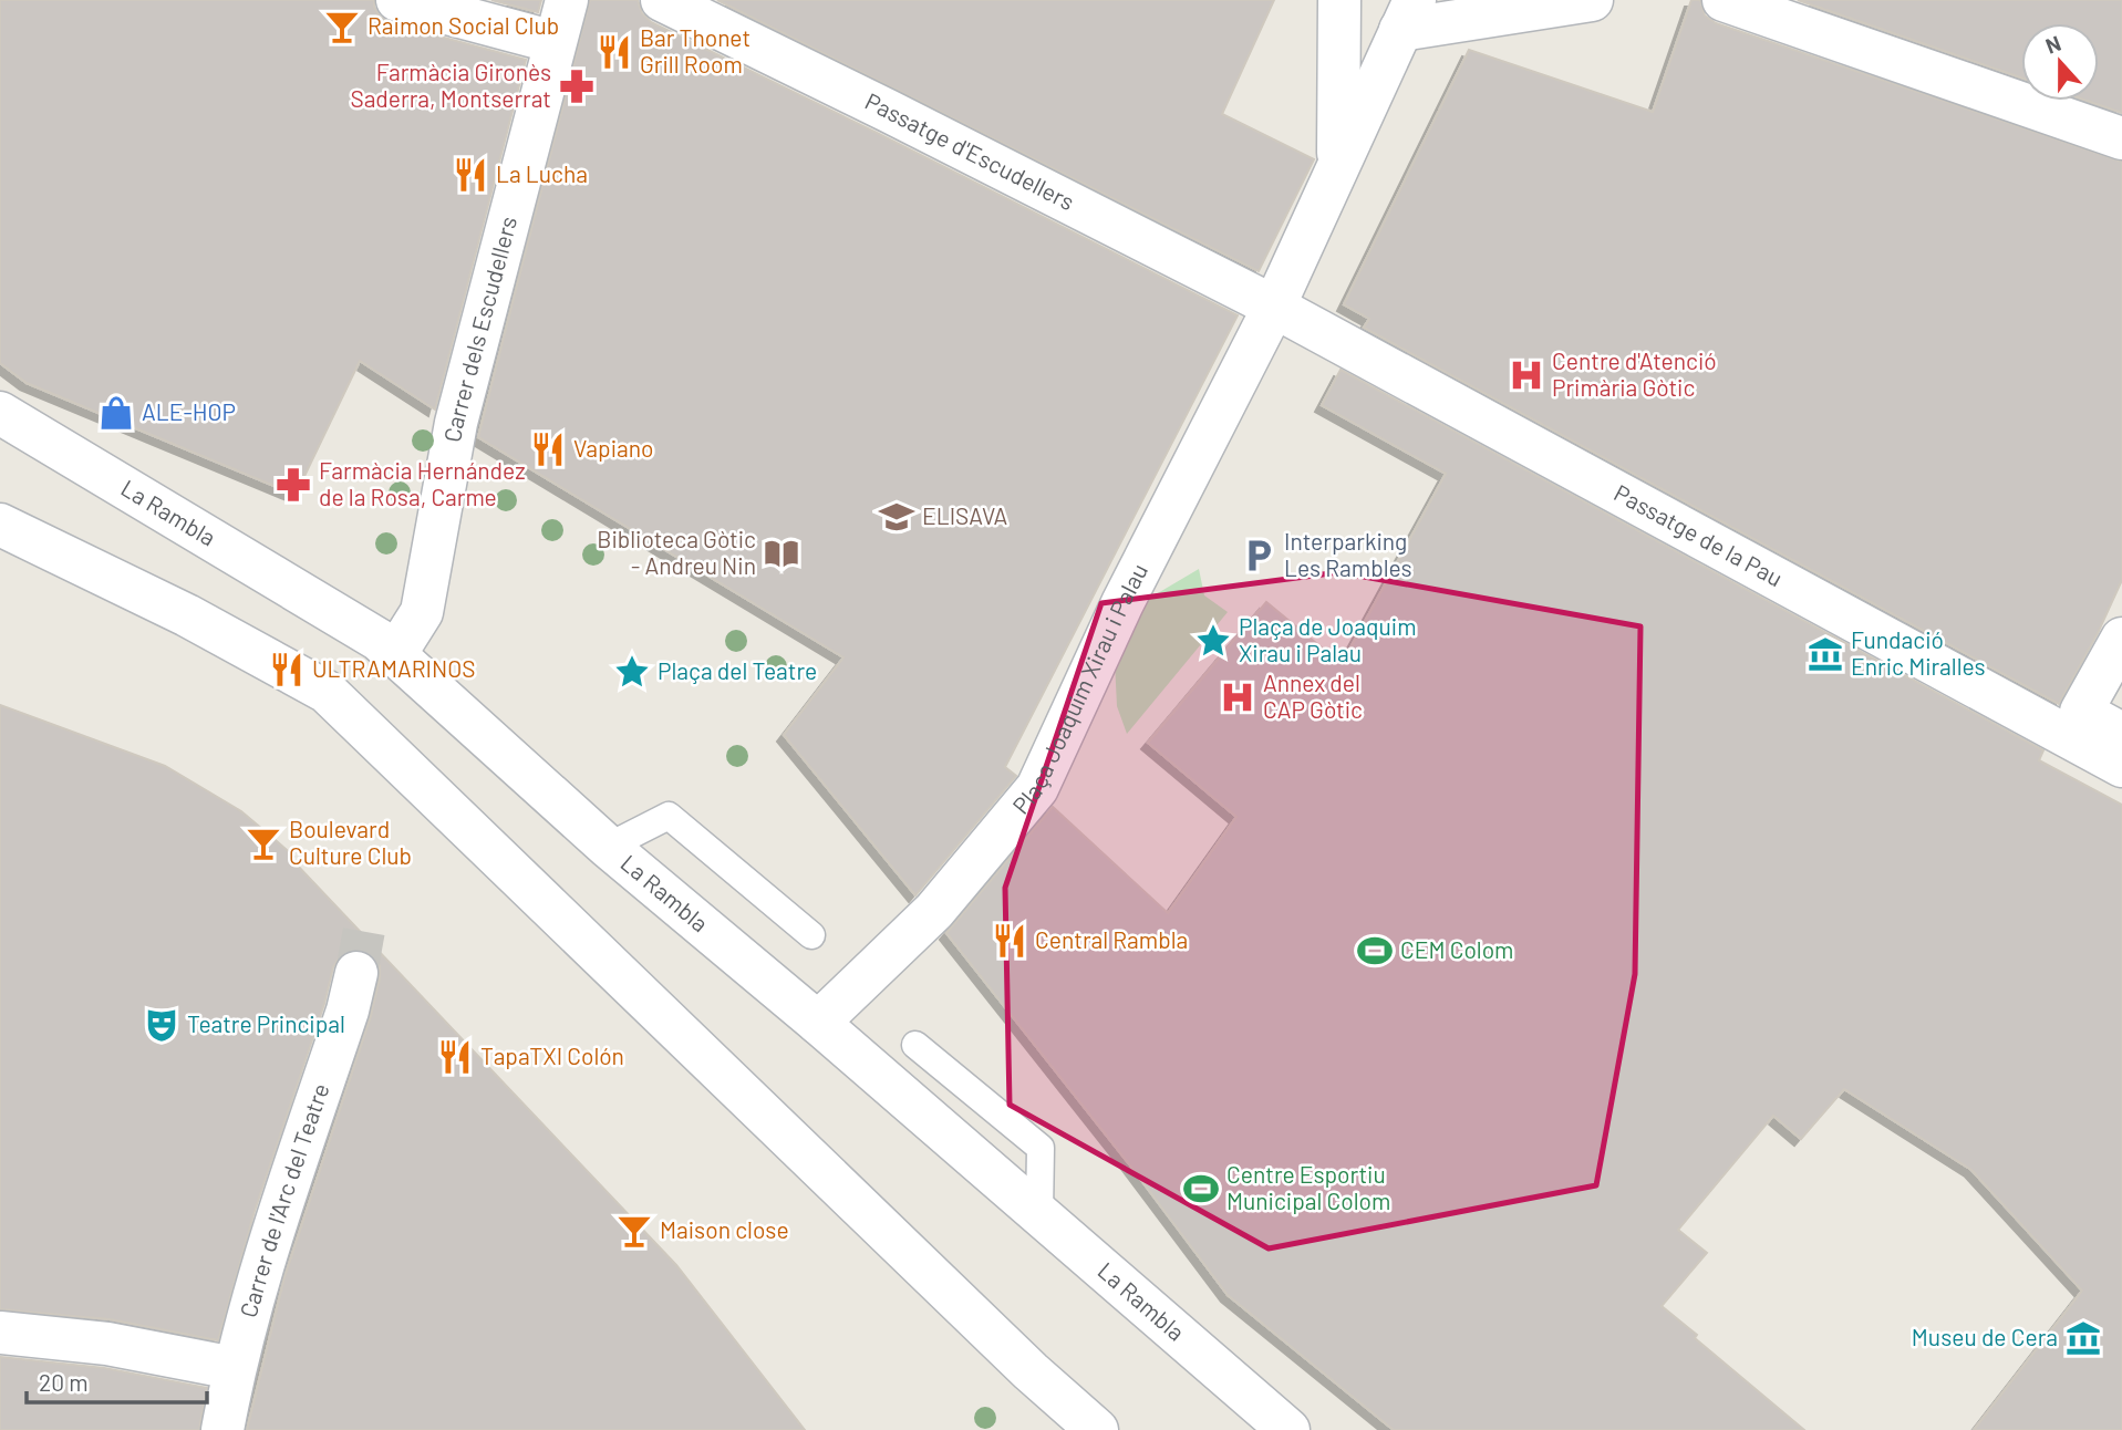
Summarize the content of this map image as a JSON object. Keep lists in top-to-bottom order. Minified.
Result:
{"streets":{"street":["Passatge d'Escudellers","Carrer dels Escudellers","La Rambla","Passatge de la Pau","Plaça Joaquim Xirau i Palau","Carrer de l'Arc del Teatre"]},"crossings":[["Passatge d'Escudellers","Passatge de la Pau"],["Passatge d'Escudellers","Plaça Joaquim Xirau i Palau"],["Carrer dels Escudellers","La Rambla"],["La Rambla","Plaça Joaquim Xirau i Palau"],["Passatge de la Pau","Plaça Joaquim Xirau i Palau"]],"places":{"bar":["Raimon Social Club","Boulevard Culture Club","Maison close"],"restaurant":["Bar Thonet Grill Room","La Lucha","Vapiano","ULTRAMARINOS","Central Rambla","TapaTXI Colón"],"pharmacy":["Farmàcia Gironès Saderra, Montserrat","Farmàcia Hernández de la Rosa, Carme"],"hospital":["Centre d'Atenció Primària Gòtic","Annex del CAP Gòtic"],"shop":["ALE-HOP"],"school or university":["ELISAVA"],"library":["Biblioteca Gòtic - Andreu Nin"],"parking":["Interparking Les Rambles"],"place":["Plaça de Joaquim Xirau i Palau","Plaça del Teatre"],"museum":["Fundació Enric Miralles","Museu de Cera"],"sports":["CEM Colom","Centre Esportiu Municipal Colom"],"theatre":["Teatre Principal"]},"scale_bar":"20 m","north":"top"}
